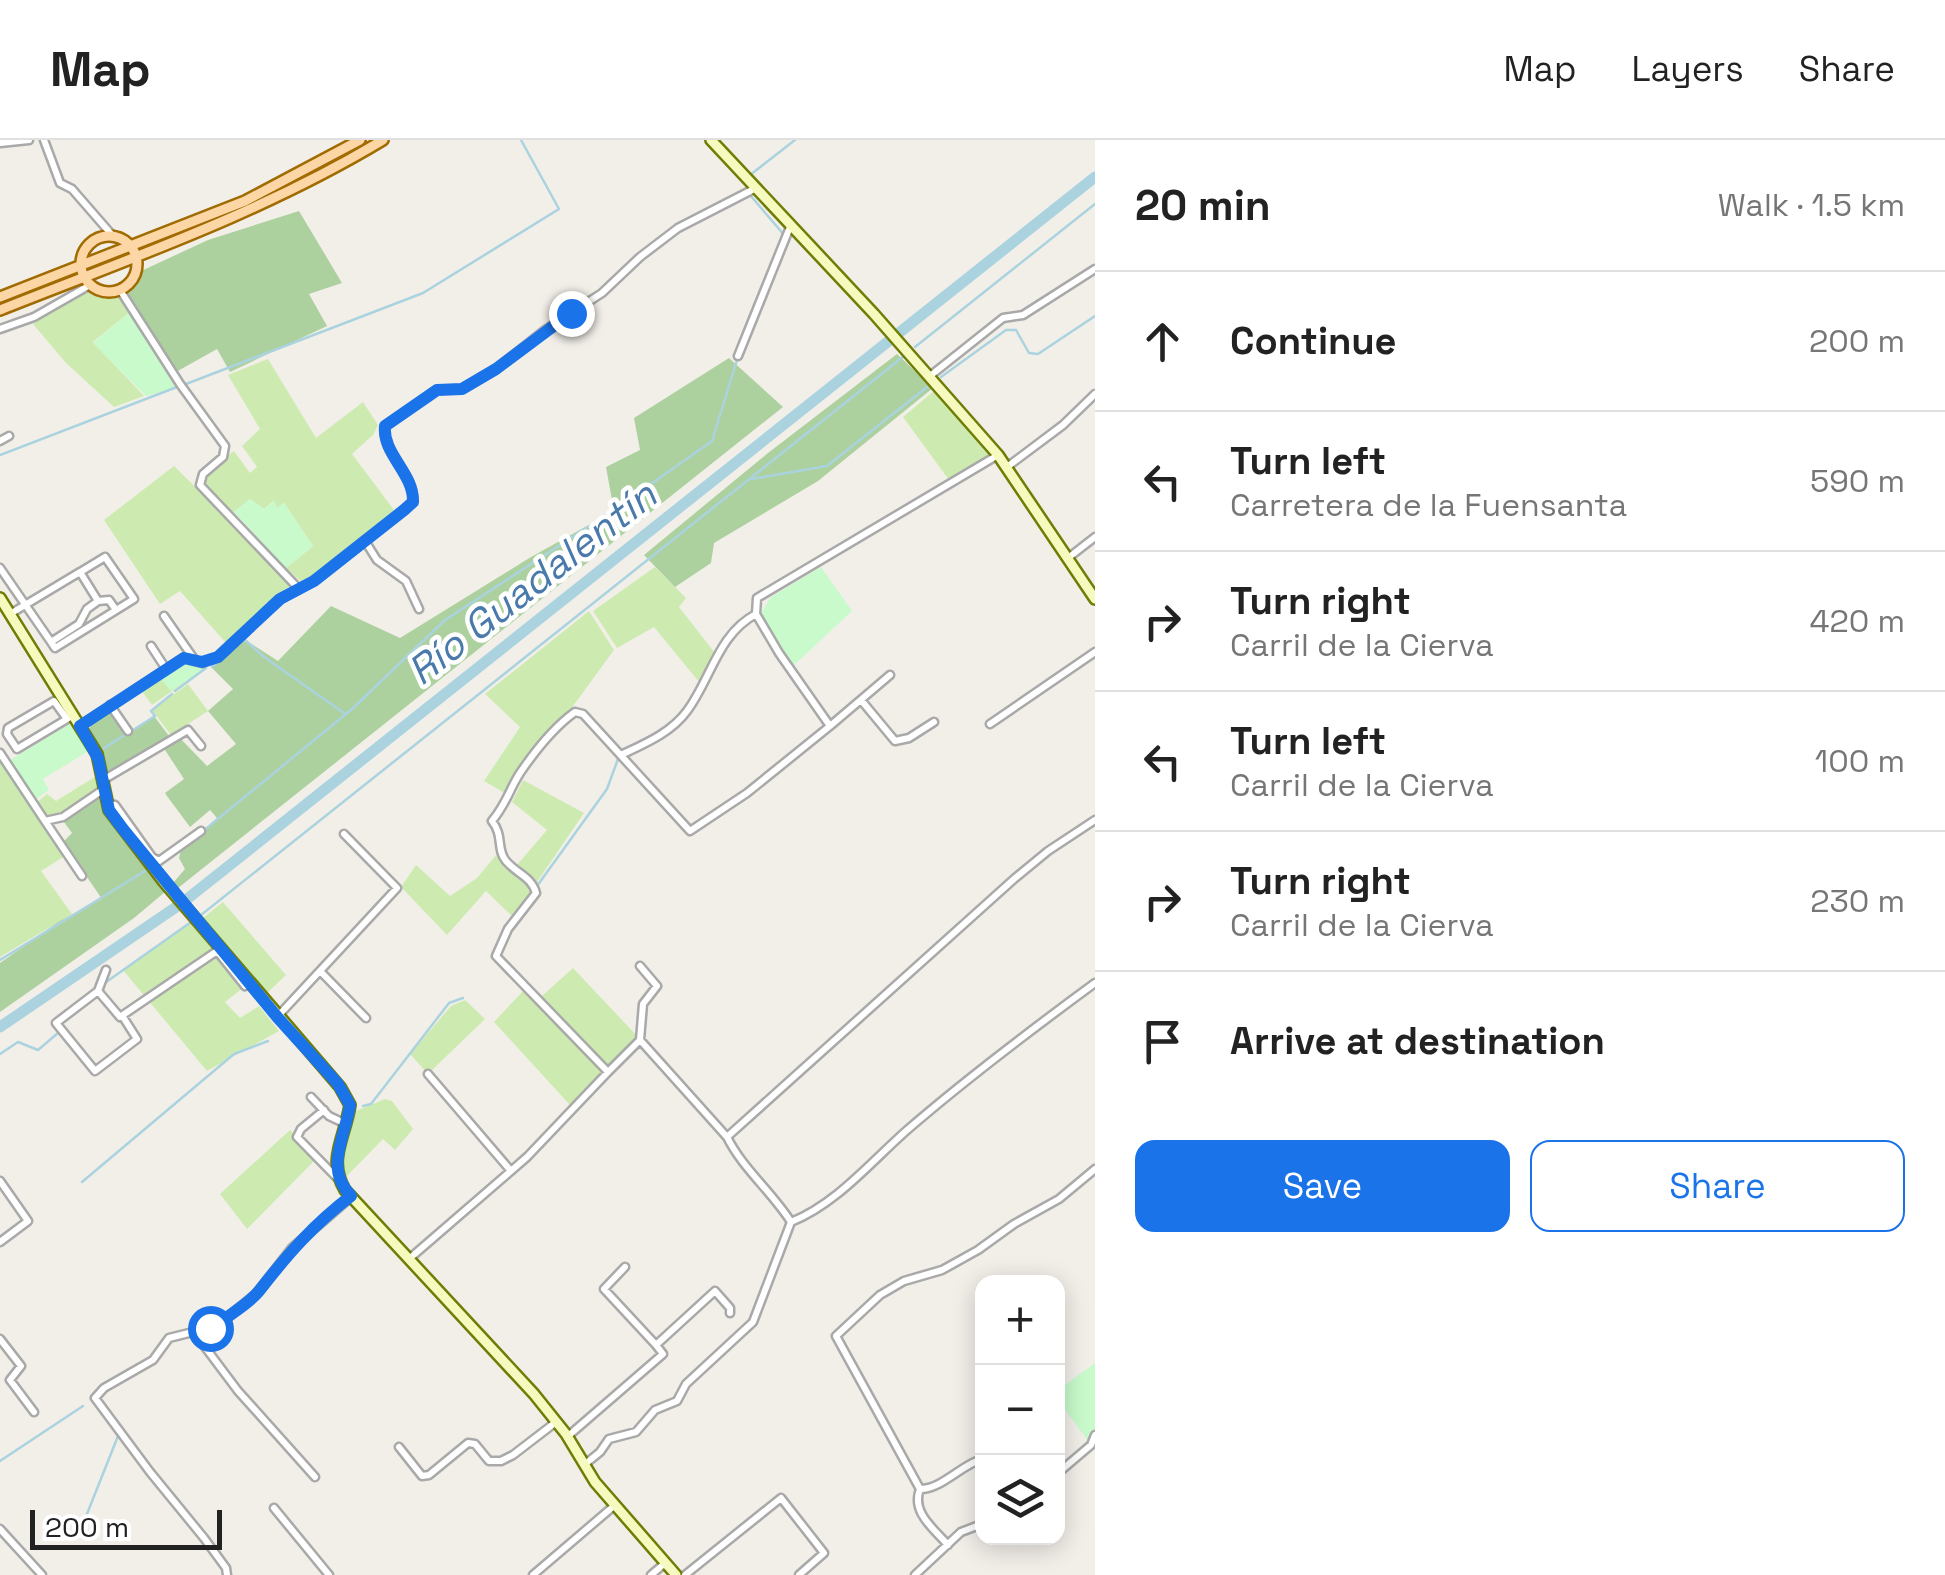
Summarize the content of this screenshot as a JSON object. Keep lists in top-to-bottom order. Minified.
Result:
{"water":["Río Guadalentín"],"scale_bar":"200 m","page":{"header":"Map","nav":["Map","Layers","Share"],"heading":["20 min","Walk · 1.5 km"],"list":[["Continue","200 m"],["Turn left","Carretera de la Fuensanta","590 m"],["Turn right","Carril de la Cierva","420 m"],["Turn left","Carril de la Cierva","100 m"],["Turn right","Carril de la Cierva","230 m"],"Arrive at destination"],"buttons":["Save","Share"],"map_buttons":["+","−"],"scale":"200 m"}}
